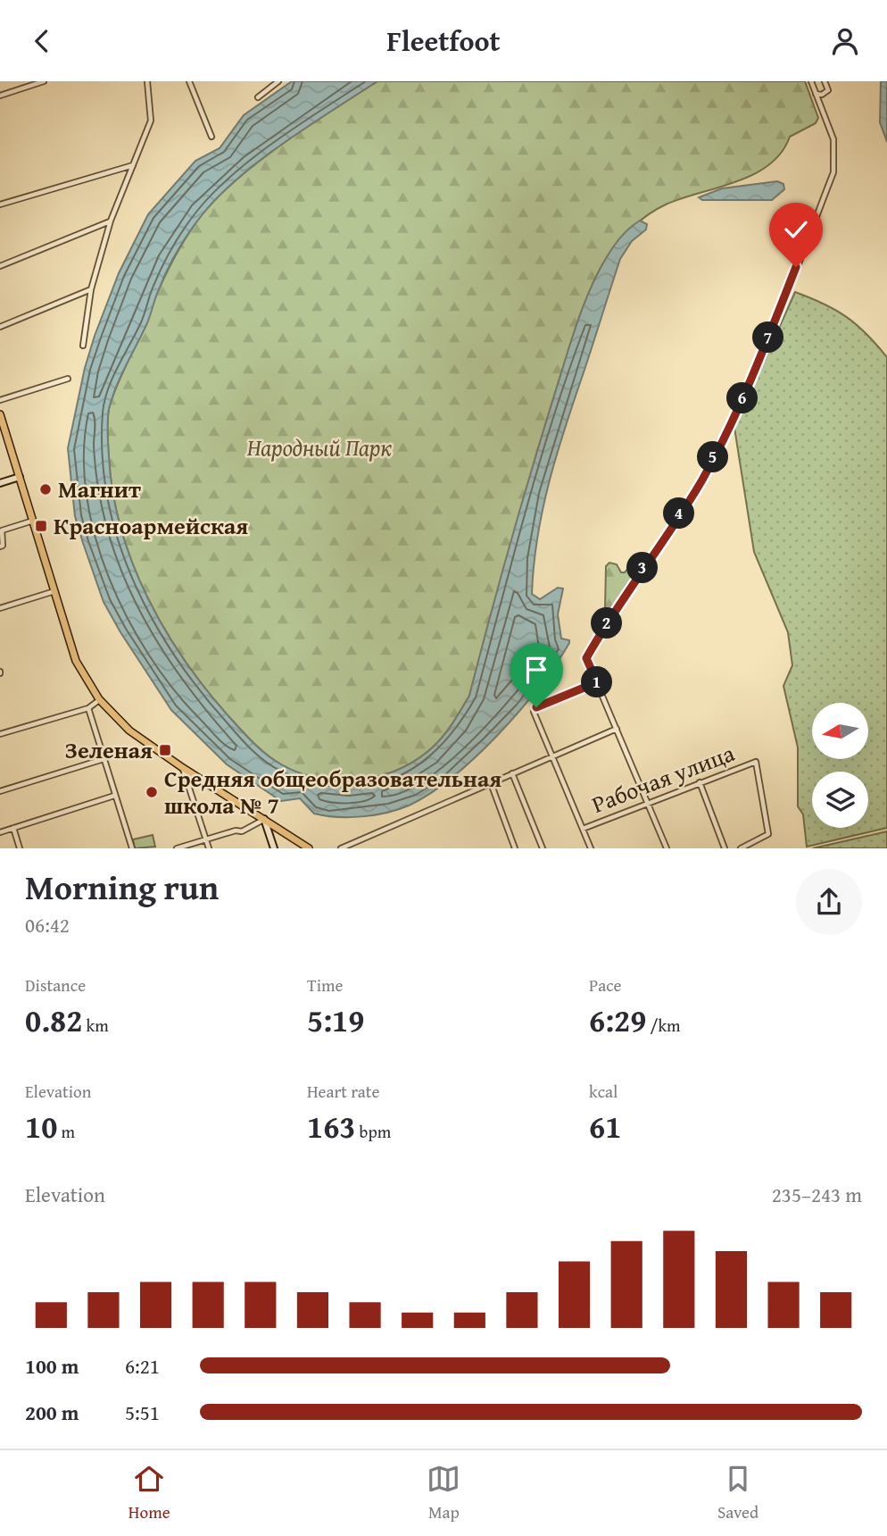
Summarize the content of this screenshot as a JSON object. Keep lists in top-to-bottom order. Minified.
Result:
{"streets":{"street":["Рабочая улица"]},"parks":["Народный Парк"],"places":{"other":["Магнит","Средняя общеобразовательная школа № 7"],"transit":["Красноармейская","Зеленая"]},"north":"left","page":{"header":"Fleetfoot","pins":["7","6","5","4","3","2","1"],"heading":["Morning run","06:42"],"stats":[["Distance","0.82 km"],["Time","5:19"],["Pace","6:29 /km"],["Elevation","10 m"],["Heart rate","163 bpm"],["kcal","61"]],"chart":["Elevation","235–243 m"],"list":[{"name":"100 m","note":"6:21"},{"name":"200 m","note":"5:51"}],"tabs":["Home","Map","Saved"]}}
